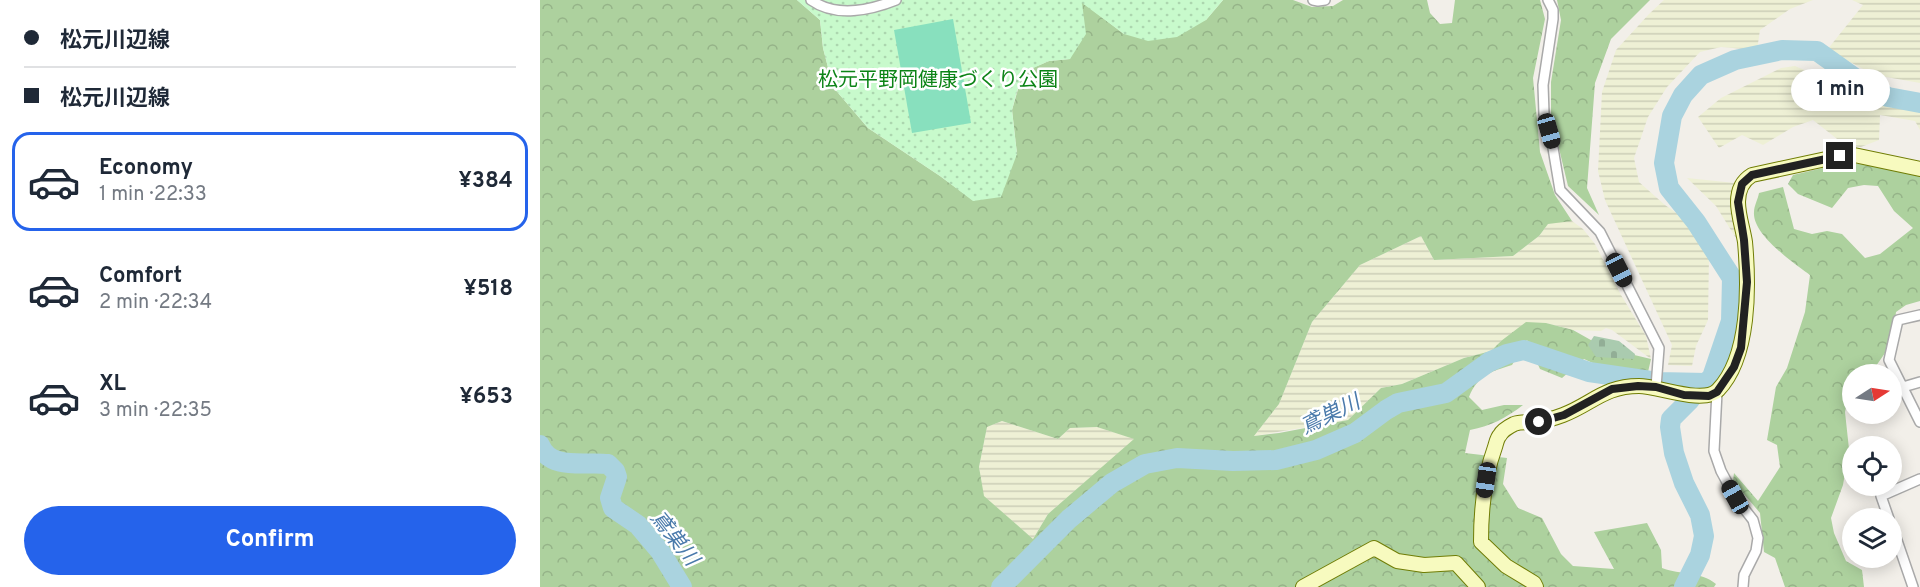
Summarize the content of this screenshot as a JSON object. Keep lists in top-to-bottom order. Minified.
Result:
{"water":["鳶巣川"],"parks":["松元平野岡健康づくり公園"],"north":"right","page":{"banner":["松元川辺線","松元川辺線"],"bubble":"1 min","list":[{"name":"Economy","note":"1 min · 22:33","value":"¥384"},{"name":"Comfort","note":"2 min · 22:34","value":"¥518"},{"name":"XL","note":"3 min · 22:35","value":"¥653"}],"buttons":"Confirm"}}
